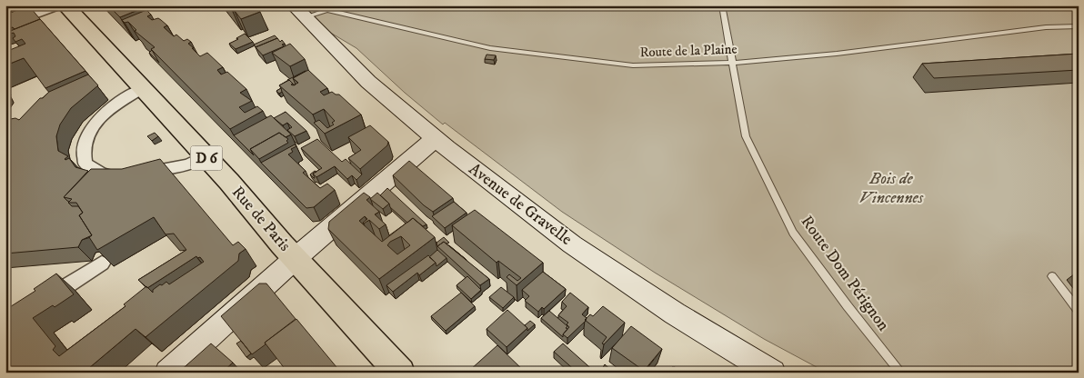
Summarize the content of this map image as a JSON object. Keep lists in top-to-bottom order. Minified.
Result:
{"streets":{"main road":["D 6","Rue de Paris"],"street":["Avenue de Gravelle"],"lane":["Route de la Plaine","Route Dom Pérignon"]},"crossings":[["Route de la Plaine","Avenue de Gravelle"],["Route de la Plaine","Route Dom Pérignon"]],"parks":["Bois de Vincennes"]}
